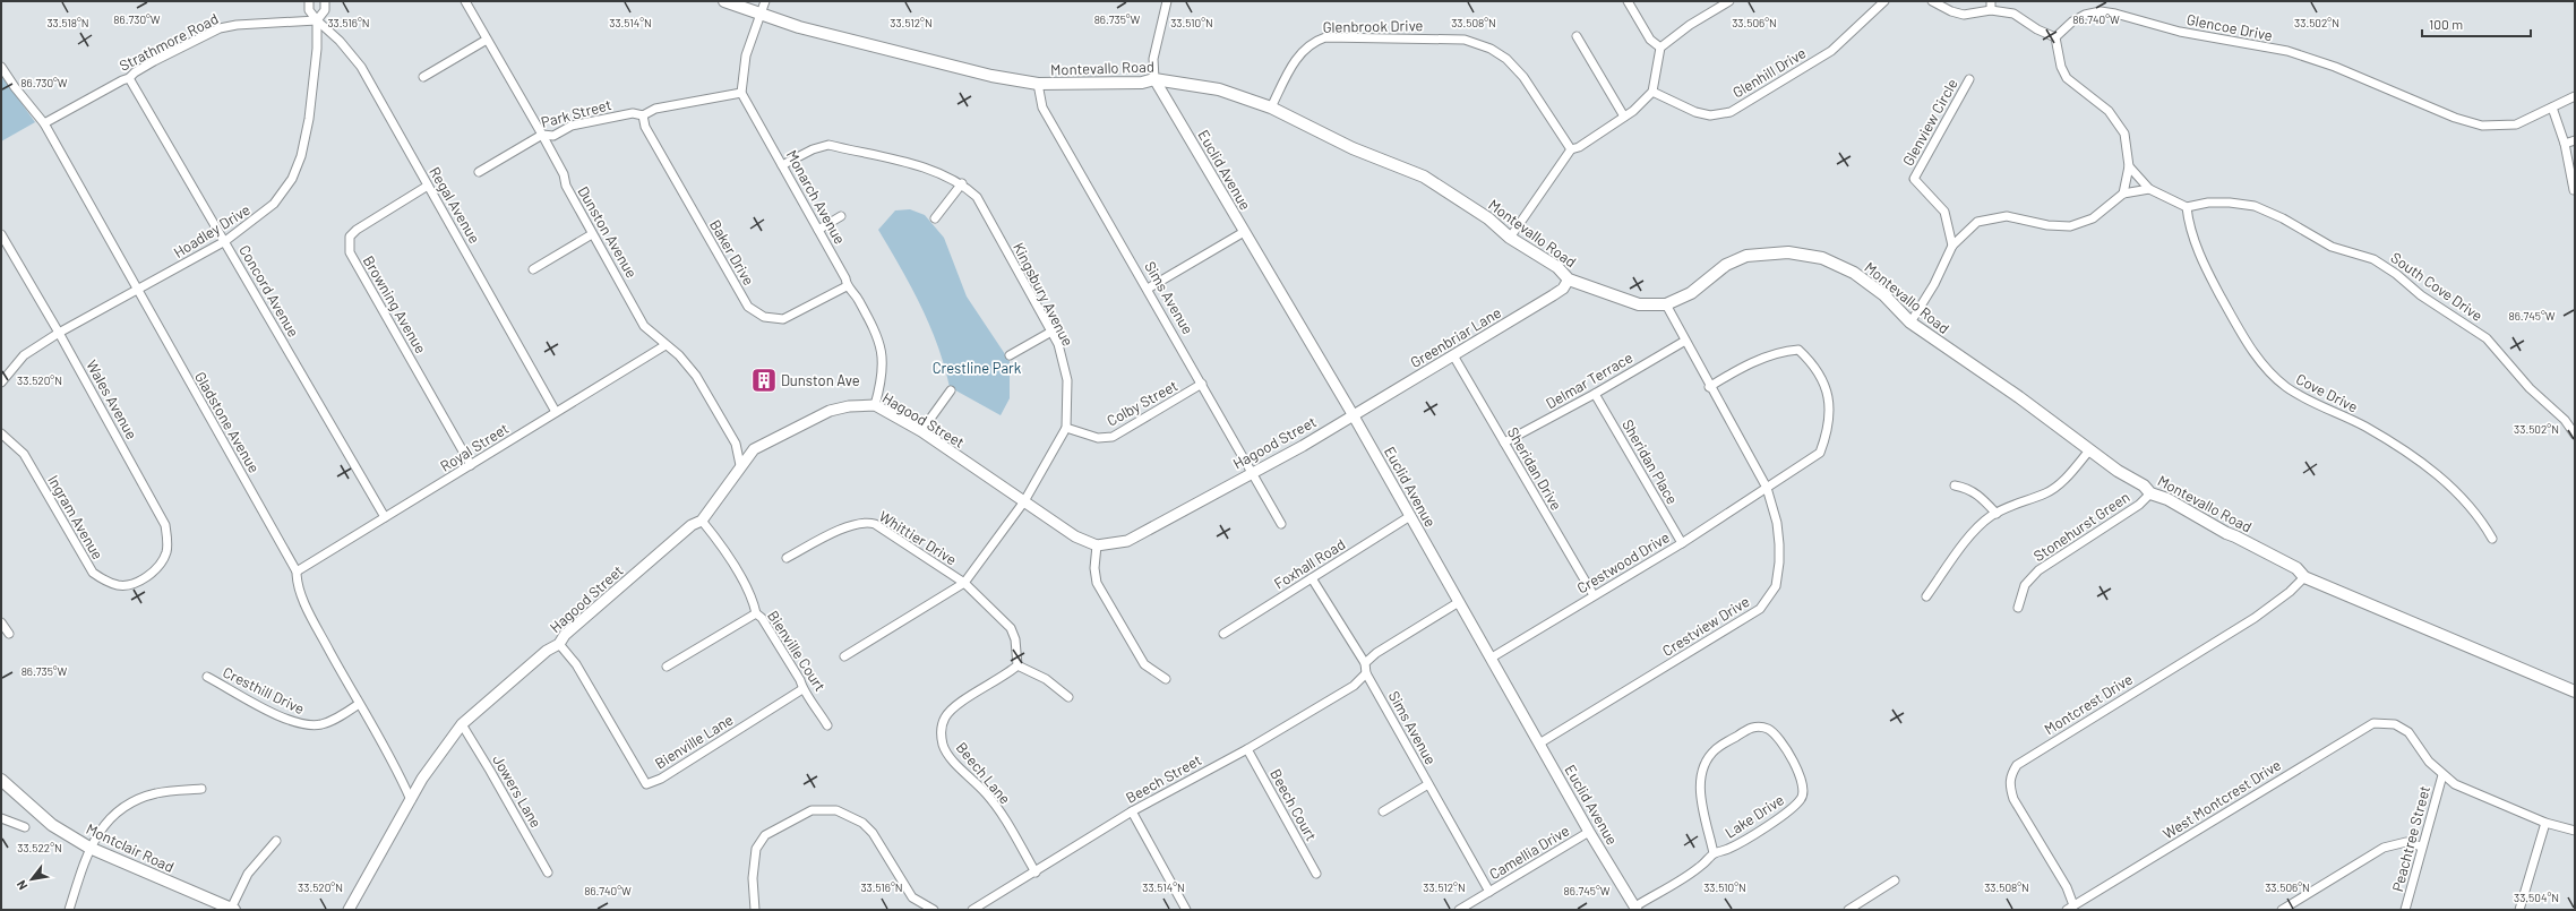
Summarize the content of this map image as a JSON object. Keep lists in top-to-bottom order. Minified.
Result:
{"streets":{"main road":["Montevallo Road","Montclair Road"],"street":["Glenbrook Drive","Glencoe Drive","Strathmore Road","Glenhill Drive","Park Street","Glenview Circle","Euclid Avenue","Monarch Avenue","Regal Avenue","Hoadley Drive","Dunston Avenue","Baker Drive","South Cove Drive","Concord Avenue","Kingsbury Avenue","Sims Avenue","Browning Avenue","Greenbriar Lane","Delmar Terrace","Cove Drive","Wales Avenue","Colby Street","Hagood Street","Gladstone Avenue","Royal Street","Sheridan Place","Sheridan Drive","Ingram Avenue","Stonehurst Green","Whittier Drive","Crestwood Drive","Foxhall Road","Crestview Drive","Bienville Court","Cresthill Drive","Montcrest Drive","Bienville Lane","Beech Lane","Beech Street","Jowers Lane","West Montcrest Drive","Beech Court","Lake Drive","Peachtree Street","Camellia Drive"]},"crossings":[["Glenbrook Drive","Montevallo Road"],["Strathmore Road","Regal Avenue"],["Strathmore Road","Hoadley Drive"],["Strathmore Road","Concord Avenue"],["Strathmore Road","Gladstone Avenue"],["Montevallo Road","Euclid Avenue"],["Montevallo Road","Sims Avenue"],["Montevallo Road","Greenbriar Lane"],["Montevallo Road","Stonehurst Green"],["Montevallo Road","Crestview Drive"],["Montevallo Road","Montcrest Drive"],["Park Street","Monarch Avenue"],["Park Street","Dunston Avenue"],["Park Street","Baker Drive"],["Euclid Avenue","Greenbriar Lane"],["Euclid Avenue","Hagood Street"],["Euclid Avenue","Crestwood Drive"],["Euclid Avenue","Foxhall Road"],["Euclid Avenue","Crestview Drive"],["Euclid Avenue","Lake Drive"],["Euclid Avenue","Camellia Drive"],["Monarch Avenue","Baker Drive"],["Monarch Avenue","Kingsbury Avenue"],["Monarch Avenue","Hagood Street"],["Regal Avenue","Hoadley Drive"],["Regal Avenue","Browning Avenue"],["Regal Avenue","Royal Street"],["Hoadley Drive","Concord Avenue"],["Hoadley Drive","Wales Avenue"],["Hoadley Drive","Gladstone Avenue"],["Dunston Avenue","Hagood Street"],["Dunston Avenue","Royal Street"],["South Cove Drive","Cove Drive"],["Concord Avenue","Royal Street"],["Kingsbury Avenue","Colby Street"],["Kingsbury Avenue","Hagood Street"],["Kingsbury Avenue","Whittier Drive"],["Sims Avenue","Colby Street"],["Sims Avenue","Hagood Street"],["Sims Avenue","Foxhall Road"],["Sims Avenue","Beech Street"],["Sims Avenue","Camellia Drive"],["Browning Avenue","Royal Street"],["Greenbriar Lane","Hagood Street"],["Greenbriar Lane","Sheridan Drive"],["Delmar Terrace","Sheridan Place"],["Delmar Terrace","Sheridan Drive"],["Delmar Terrace","Crestview Drive"],["Wales Avenue","Ingram Avenue"],["Hagood Street","Gladstone Avenue"],["Hagood Street","Bienville Court"],["Hagood Street","Bienville Lane"],["Hagood Street","Jowers Lane"],["Gladstone Avenue","Royal Street"],["Gladstone Avenue","Cresthill Drive"],["Sheridan Place","Crestwood Drive"],["Sheridan Drive","Crestwood Drive"],["Whittier Drive","Beech Lane"],["Crestwood Drive","Crestview Drive"],["Bienville Court","Bienville Lane"],["Montcrest Drive","West Montcrest Drive"],["Beech Lane","Beech Street"],["Beech Street","Beech Court"],["West Montcrest Drive","Peachtree Street"]],"parks":["Crestline Park"],"places":{"building":["Dunston Ave"]},"scale_bar":"100 m","north":"bottom left","coordinates":["86.730°W","86.735°W","86.740°W","33.514°N","33.502°N","33.518°N","33.516°N","33.512°N","33.510°N","33.508°N","33.506°N","86.745°W","33.520°N","33.522°N","33.504°N"]}
